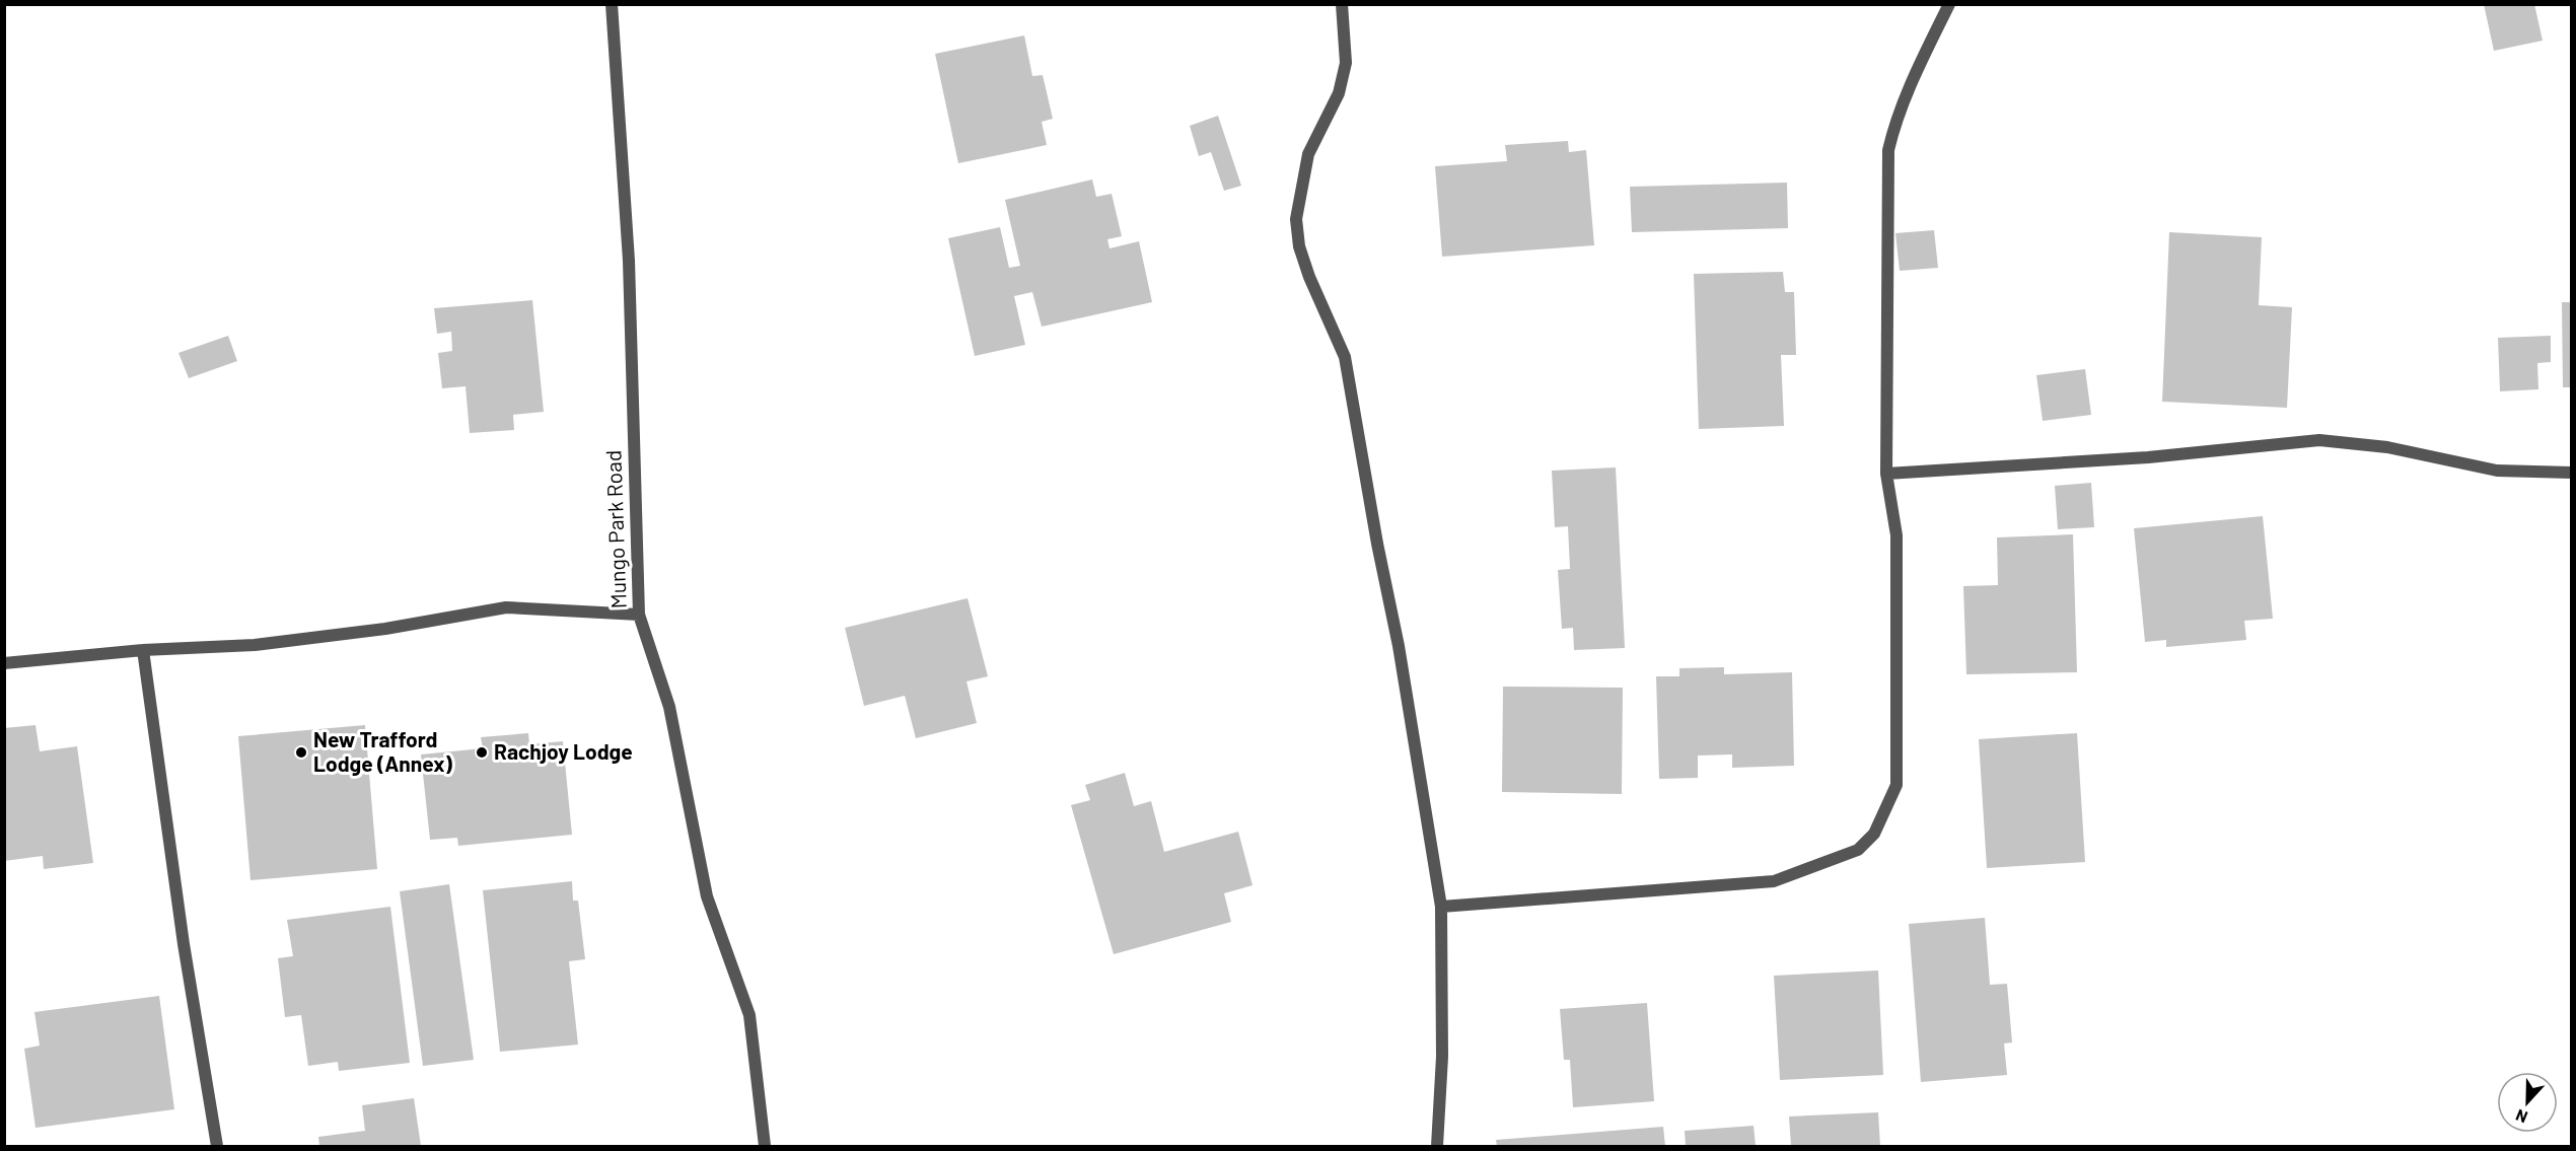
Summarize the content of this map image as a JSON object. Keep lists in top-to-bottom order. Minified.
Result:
{"streets":{"street":["Mungo Park Road"]},"places":["New Trafford Lodge (Annex)","Rachjoy Lodge"],"north":"bottom"}
